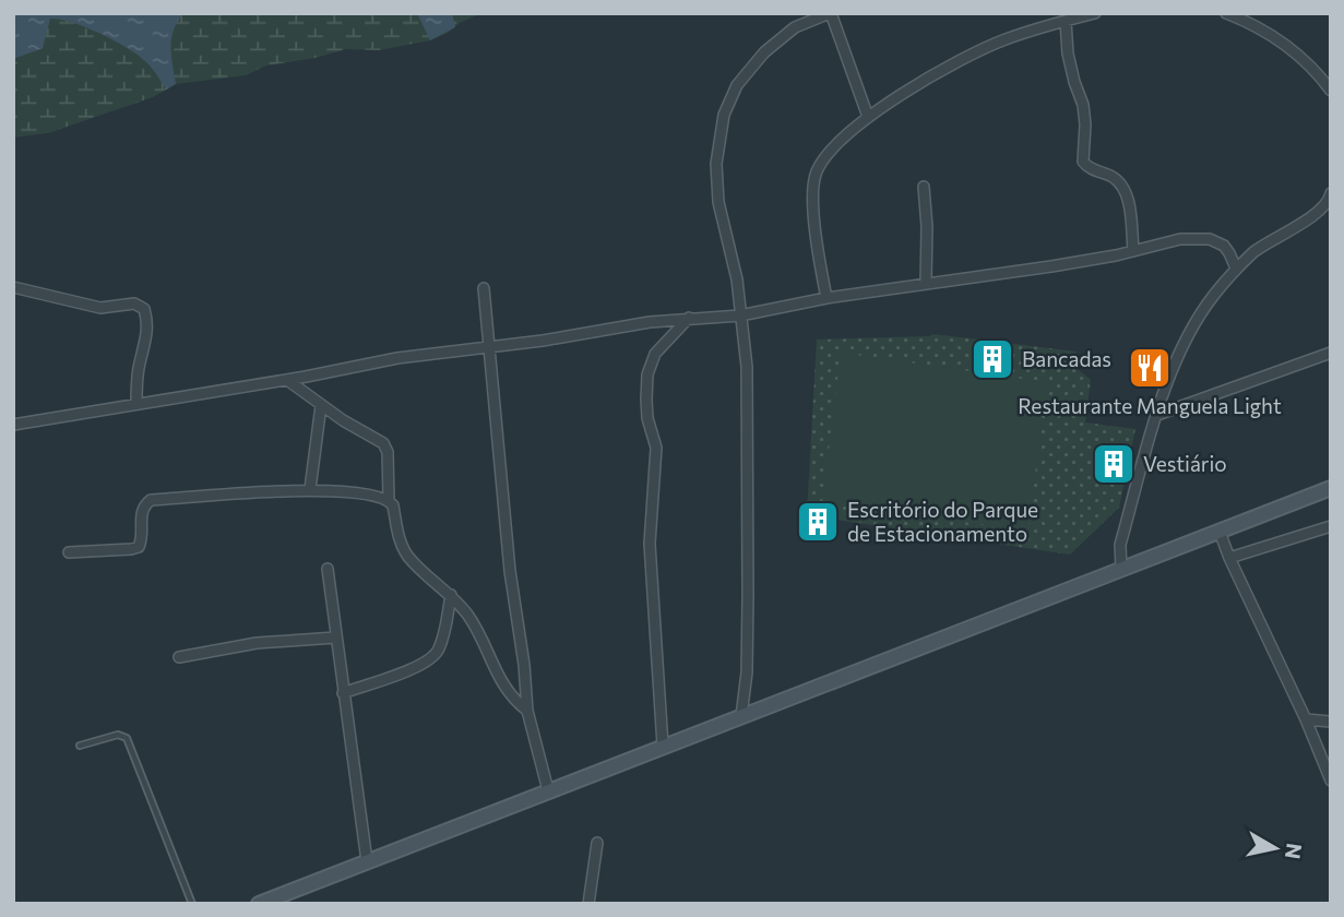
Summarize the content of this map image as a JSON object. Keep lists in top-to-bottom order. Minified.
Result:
{"places":{"building":["Bancadas","Vestiário","Escritório do Parque de Estacionamento"],"restaurant":["Restaurante Manguela Light"]},"north":"right"}
